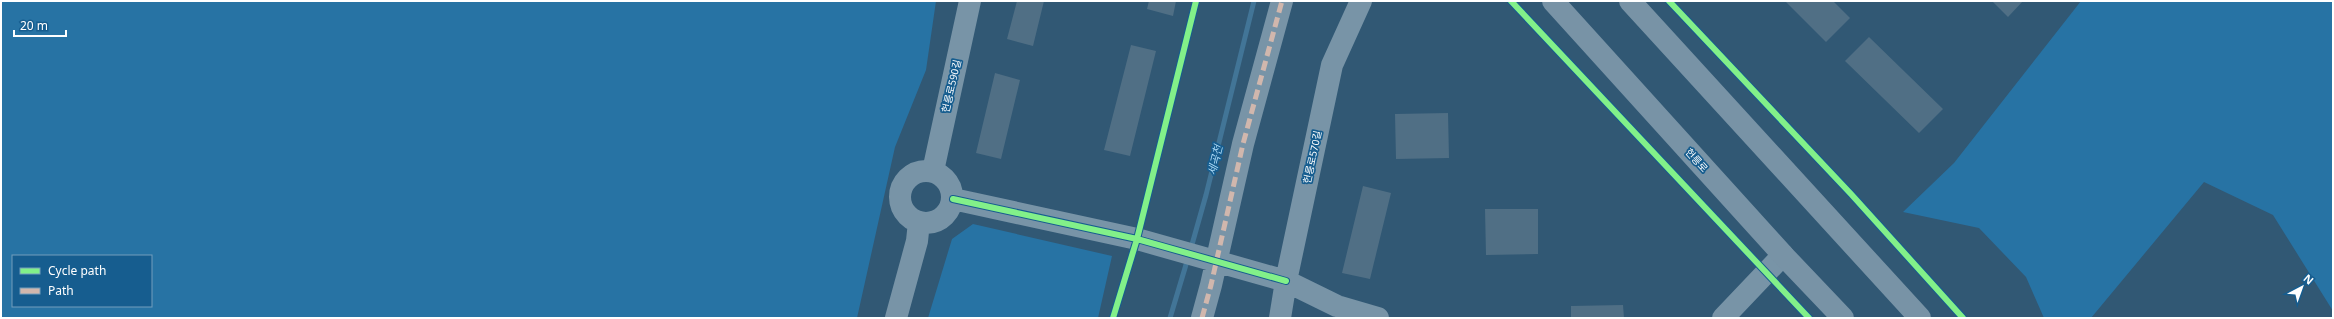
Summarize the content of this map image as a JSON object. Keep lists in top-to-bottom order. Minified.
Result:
{"streets":{"main road":["헌릉로"],"street":["헌릉로590길","헌릉로570길"]},"water":["세곡천"],"legend":["Cycle path","Path"],"scale_bar":"20 m","north":"top right"}
